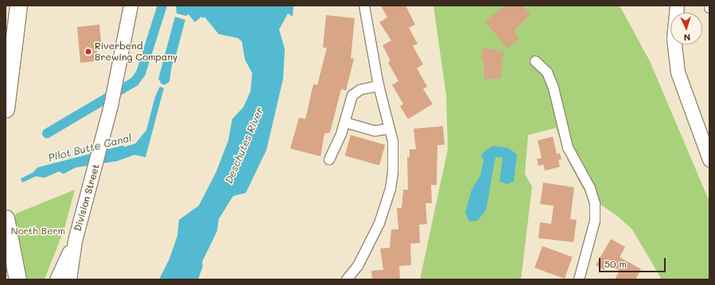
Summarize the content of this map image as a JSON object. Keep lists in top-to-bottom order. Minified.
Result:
{"streets":{"main road":["Division Street"]},"water":["Deschutes River","Pilot Butte Canal"],"parks":["North Berm"],"places":["Riverbend Brewing Company"],"scale_bar":"50 m","north":"bottom"}
